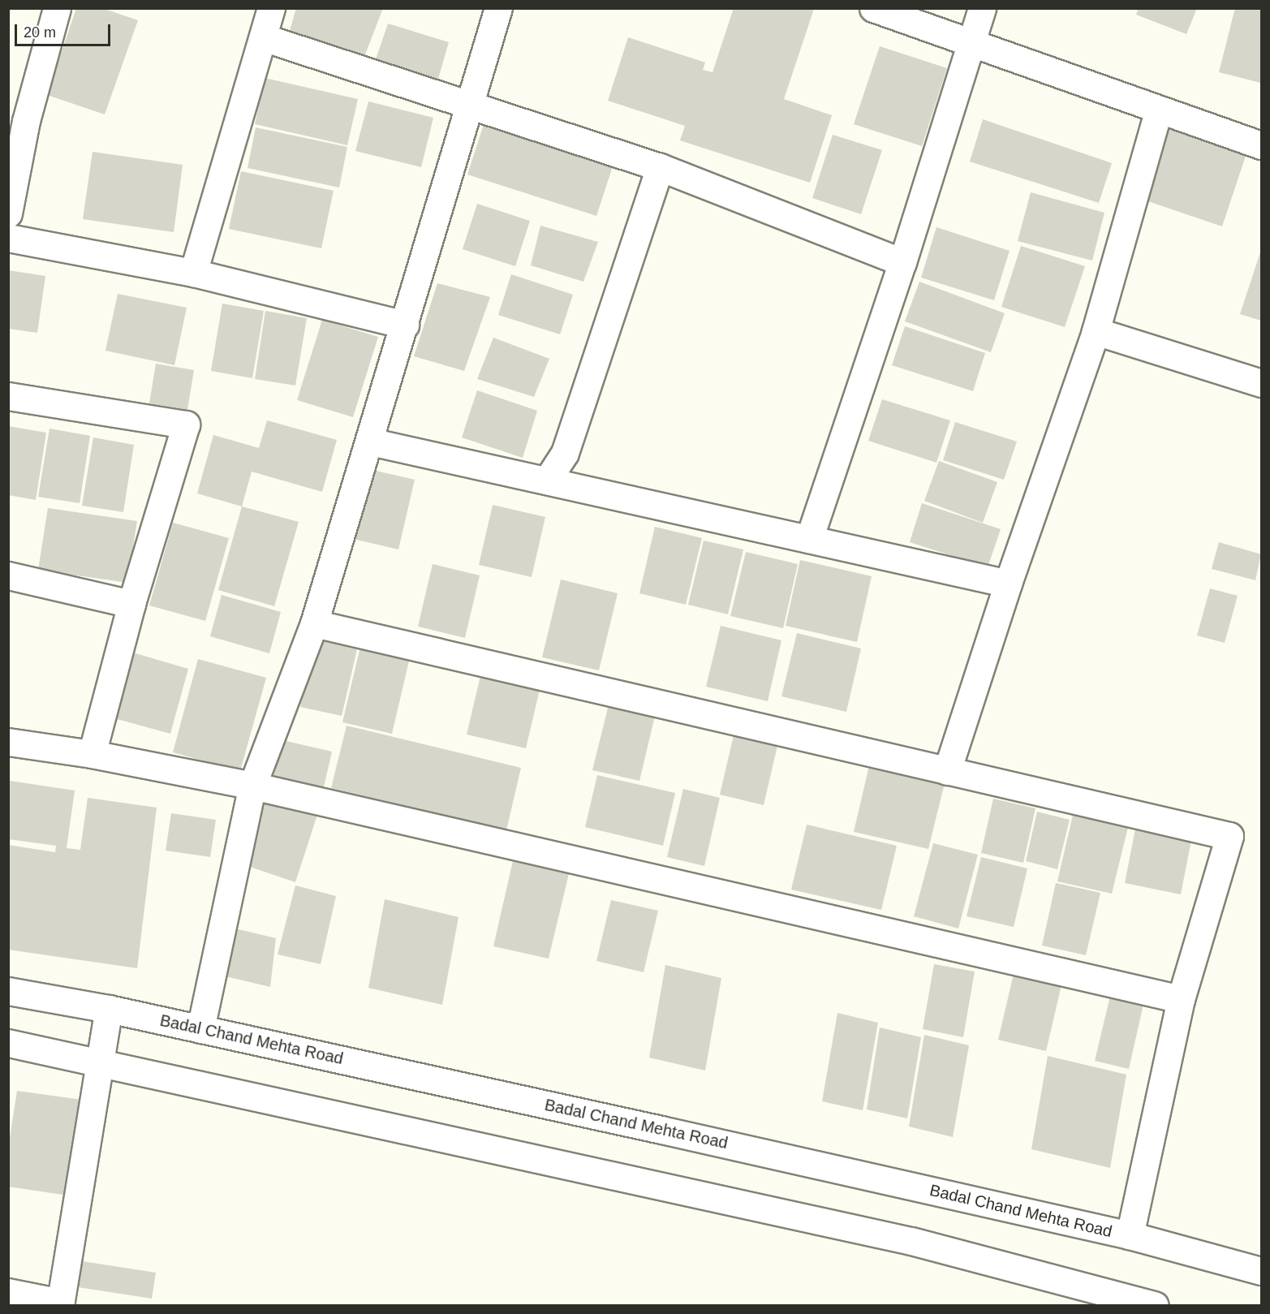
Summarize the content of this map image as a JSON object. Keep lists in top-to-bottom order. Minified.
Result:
{"streets":{"street":["Badal Chand Mehta Road"]},"scale_bar":"20 m"}
